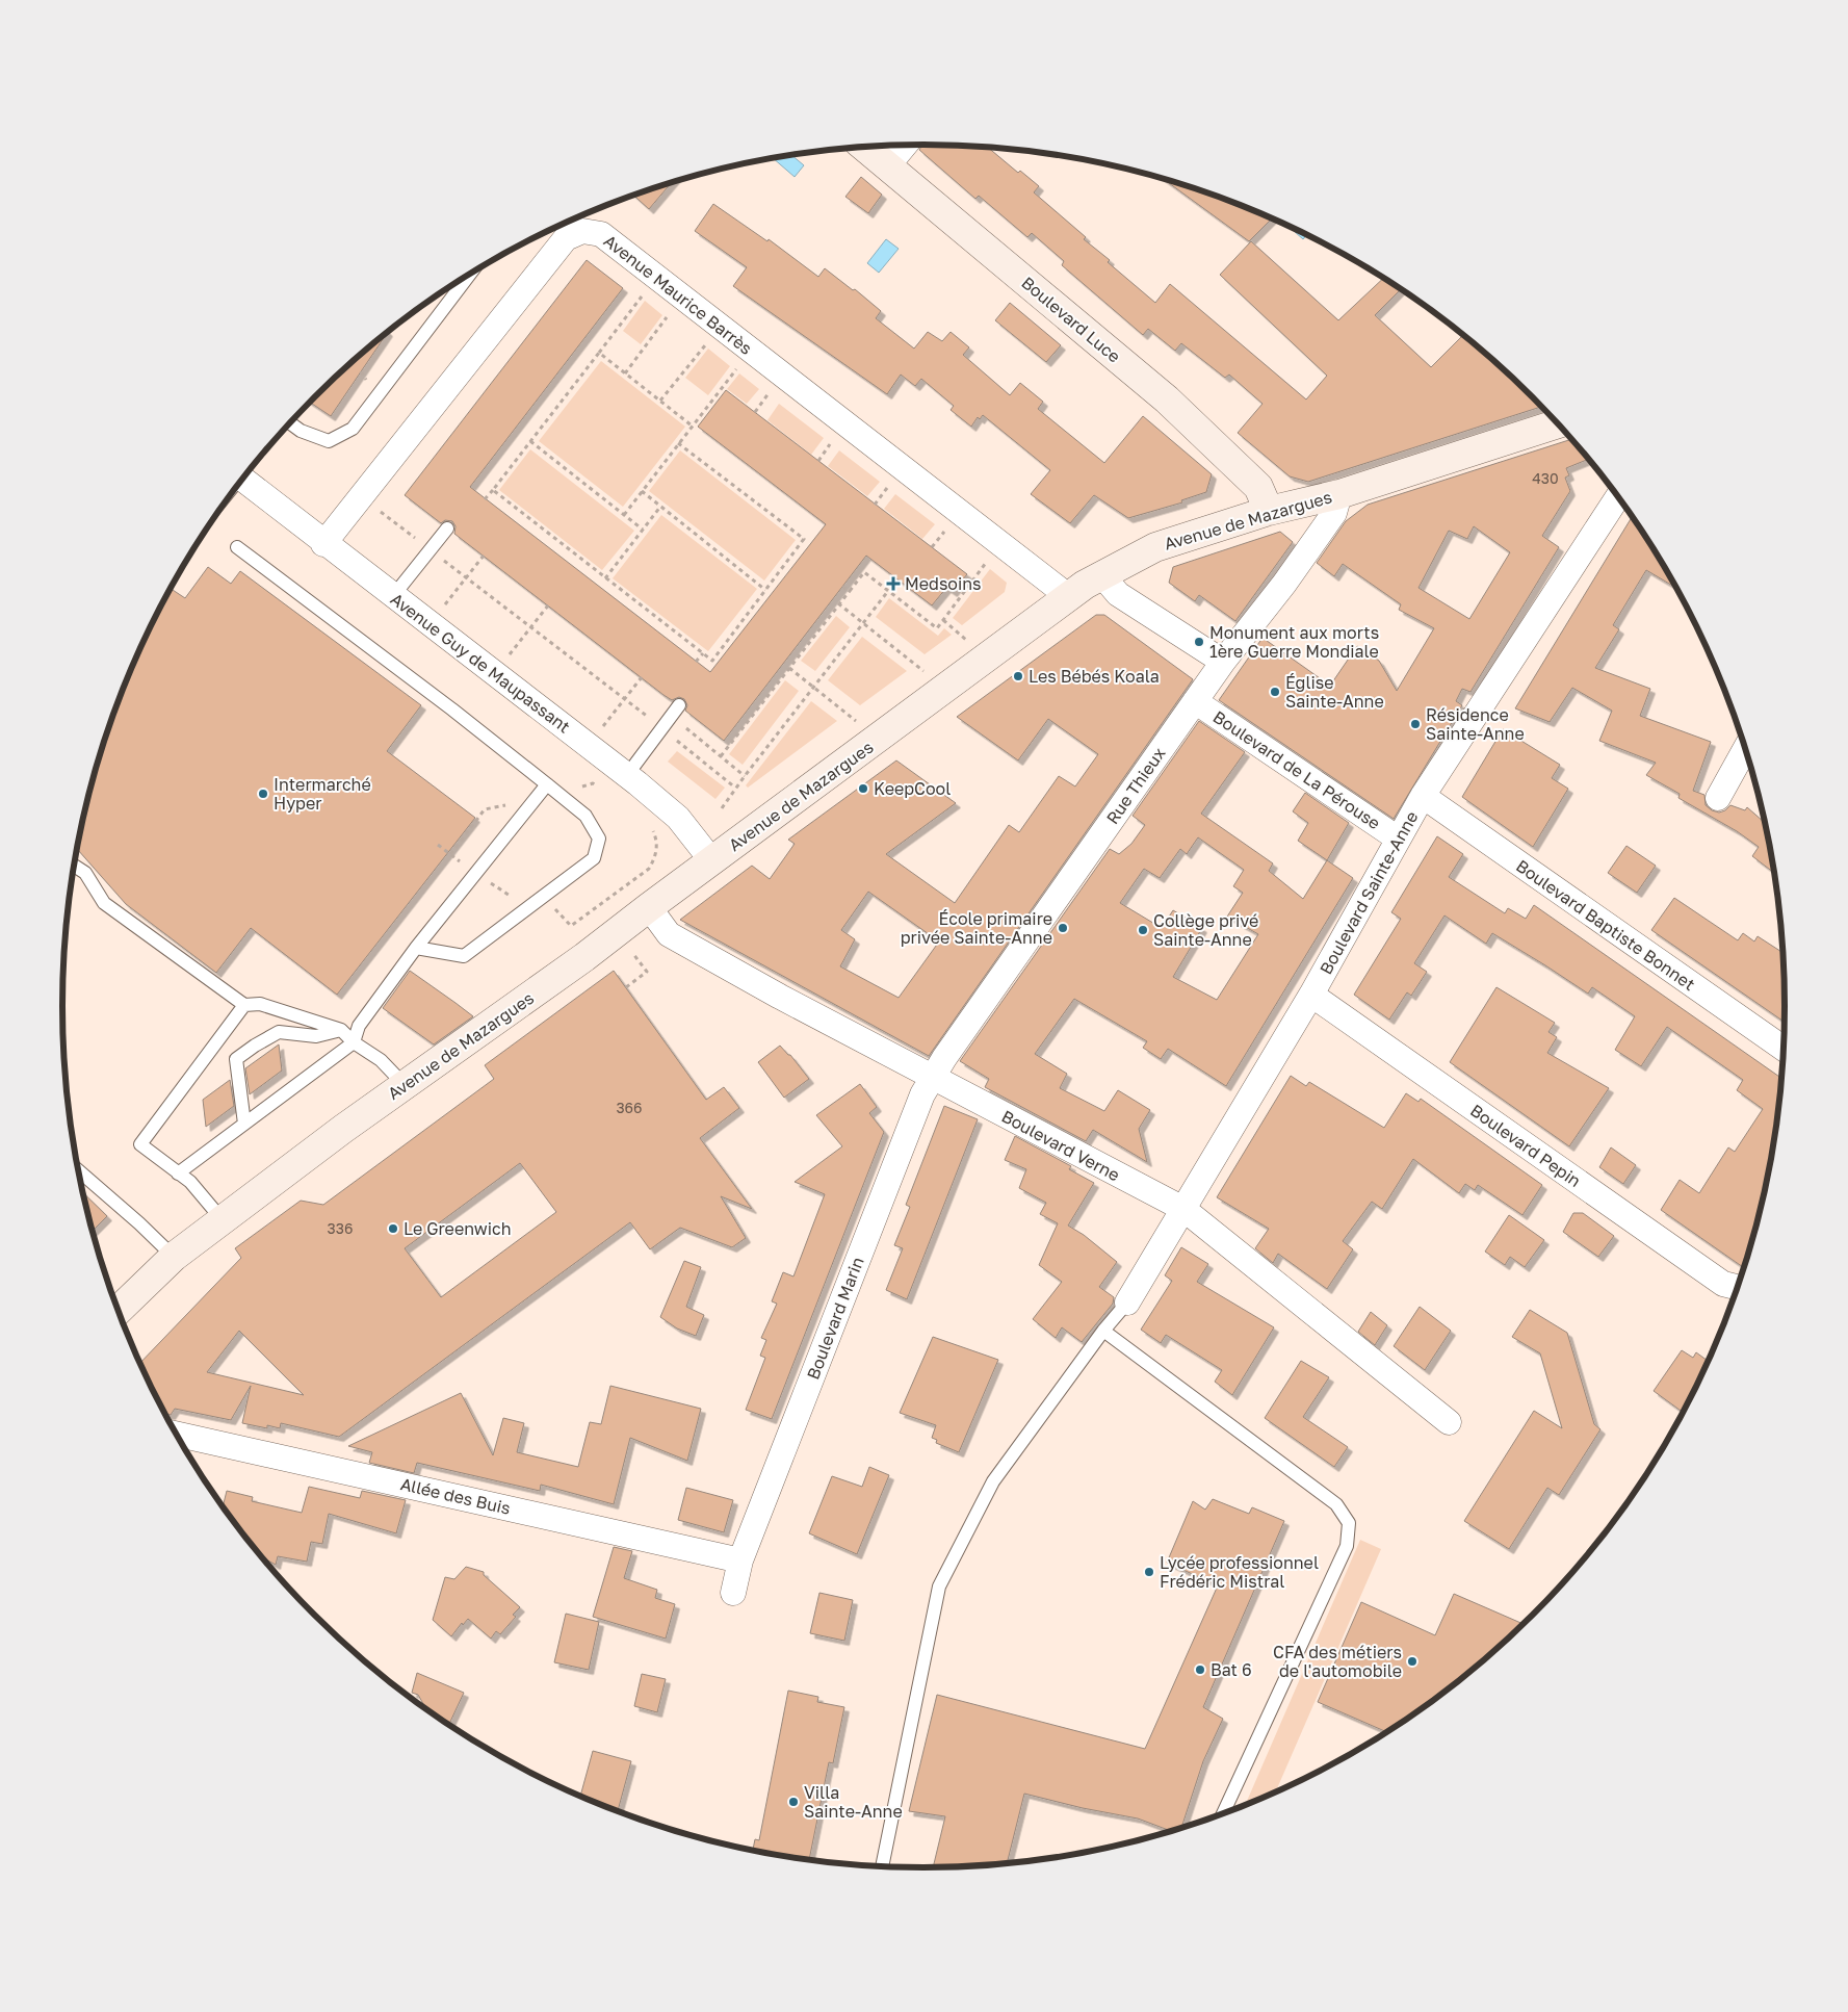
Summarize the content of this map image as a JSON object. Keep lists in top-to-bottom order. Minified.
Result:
{"streets":{"street":["Avenue Maurice Barrès","Boulevard Luce","Avenue de Mazargues","Avenue Guy de Maupassant","Boulevard de La Pérouse","Rue Thieux","Boulevard Sainte-Anne","Boulevard Baptiste Bonnet","Boulevard Verne","Boulevard Pepin","Boulevard Marin","Allée des Buis"]},"crossings":[["Avenue Maurice Barrès","Avenue de Mazargues"],["Avenue Maurice Barrès","Avenue Guy de Maupassant"],["Boulevard Luce","Avenue de Mazargues"],["Avenue de Mazargues","Avenue Guy de Maupassant"],["Avenue de Mazargues","Rue Thieux"],["Avenue de Mazargues","Boulevard Verne"],["Boulevard de La Pérouse","Rue Thieux"],["Boulevard de La Pérouse","Boulevard Sainte-Anne"],["Rue Thieux","Boulevard Verne"],["Rue Thieux","Boulevard Marin"],["Boulevard Sainte-Anne","Boulevard Baptiste Bonnet"],["Boulevard Sainte-Anne","Boulevard Verne"],["Boulevard Sainte-Anne","Boulevard Pepin"],["Boulevard Verne","Boulevard Marin"],["Boulevard Marin","Allée des Buis"]],"places":{"health":["Medsoins"],"other":["Monument aux morts 1ère Guerre Mondiale","Les Bébés Koala","Église Sainte-Anne","Résidence Sainte-Anne","KeepCool","Intermarché Hyper","École primaire privée Sainte-Anne","Collège privé Sainte-Anne","Le Greenwich","Lycée professionnel Frédéric Mistral","CFA des métiers de l'automobile","Bat 6","Villa Sainte-Anne"]},"house_numbers":["430","366","336"]}
